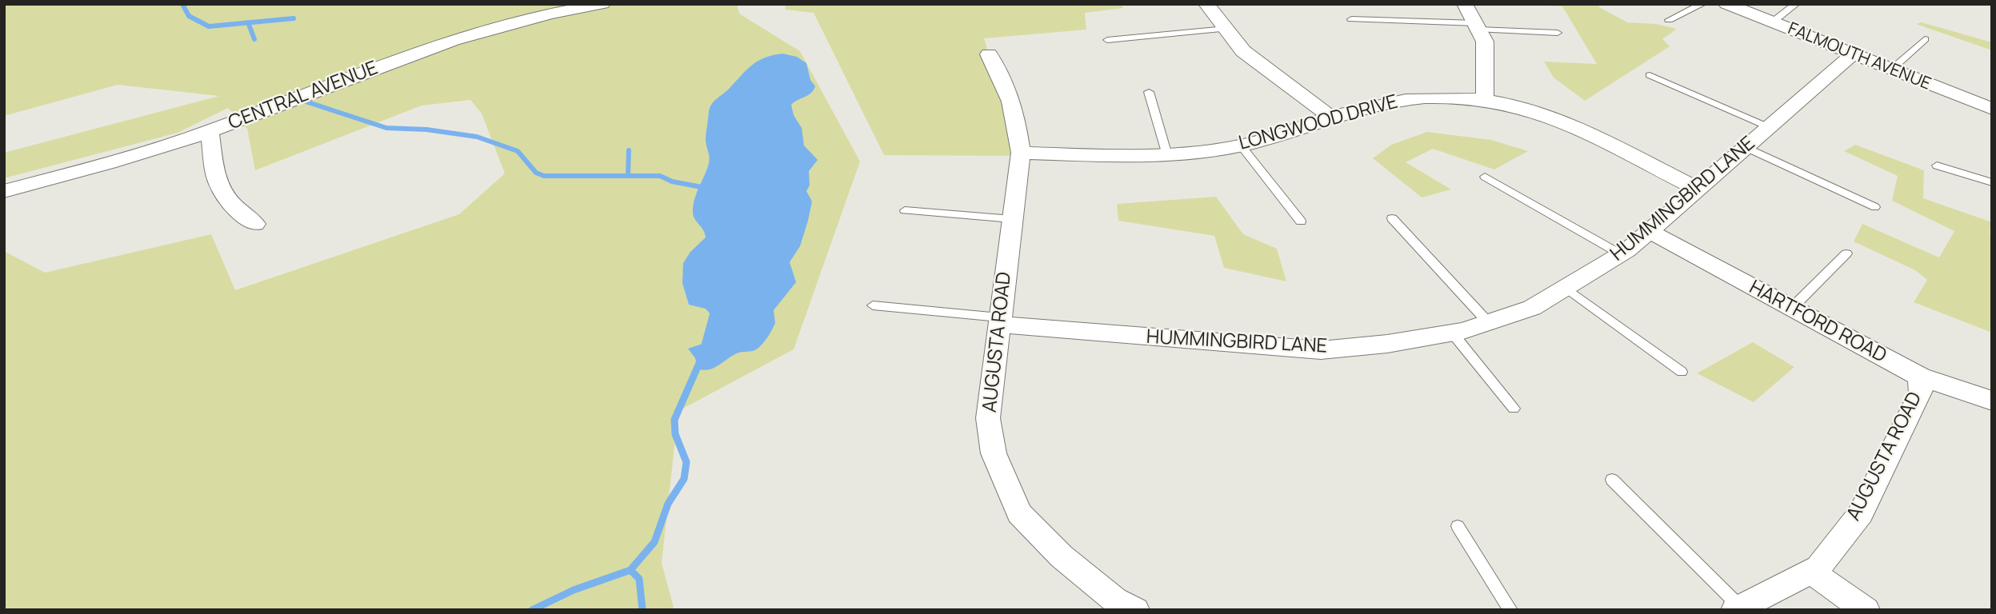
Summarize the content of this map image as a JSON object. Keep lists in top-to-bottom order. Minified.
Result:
{"streets":{"street":["FALMOUTH AVENUE","CENTRAL AVENUE","LONGWOOD DRIVE","HUMMINGBIRD LANE","HARTFORD ROAD","AUGUSTA ROAD"]},"crossings":[["FALMOUTH AVENUE","HUMMINGBIRD LANE"],["LONGWOOD DRIVE","HUMMINGBIRD LANE"],["LONGWOOD DRIVE","AUGUSTA ROAD"],["HUMMINGBIRD LANE","HARTFORD ROAD"],["HUMMINGBIRD LANE","AUGUSTA ROAD"],["HARTFORD ROAD","AUGUSTA ROAD"]]}
